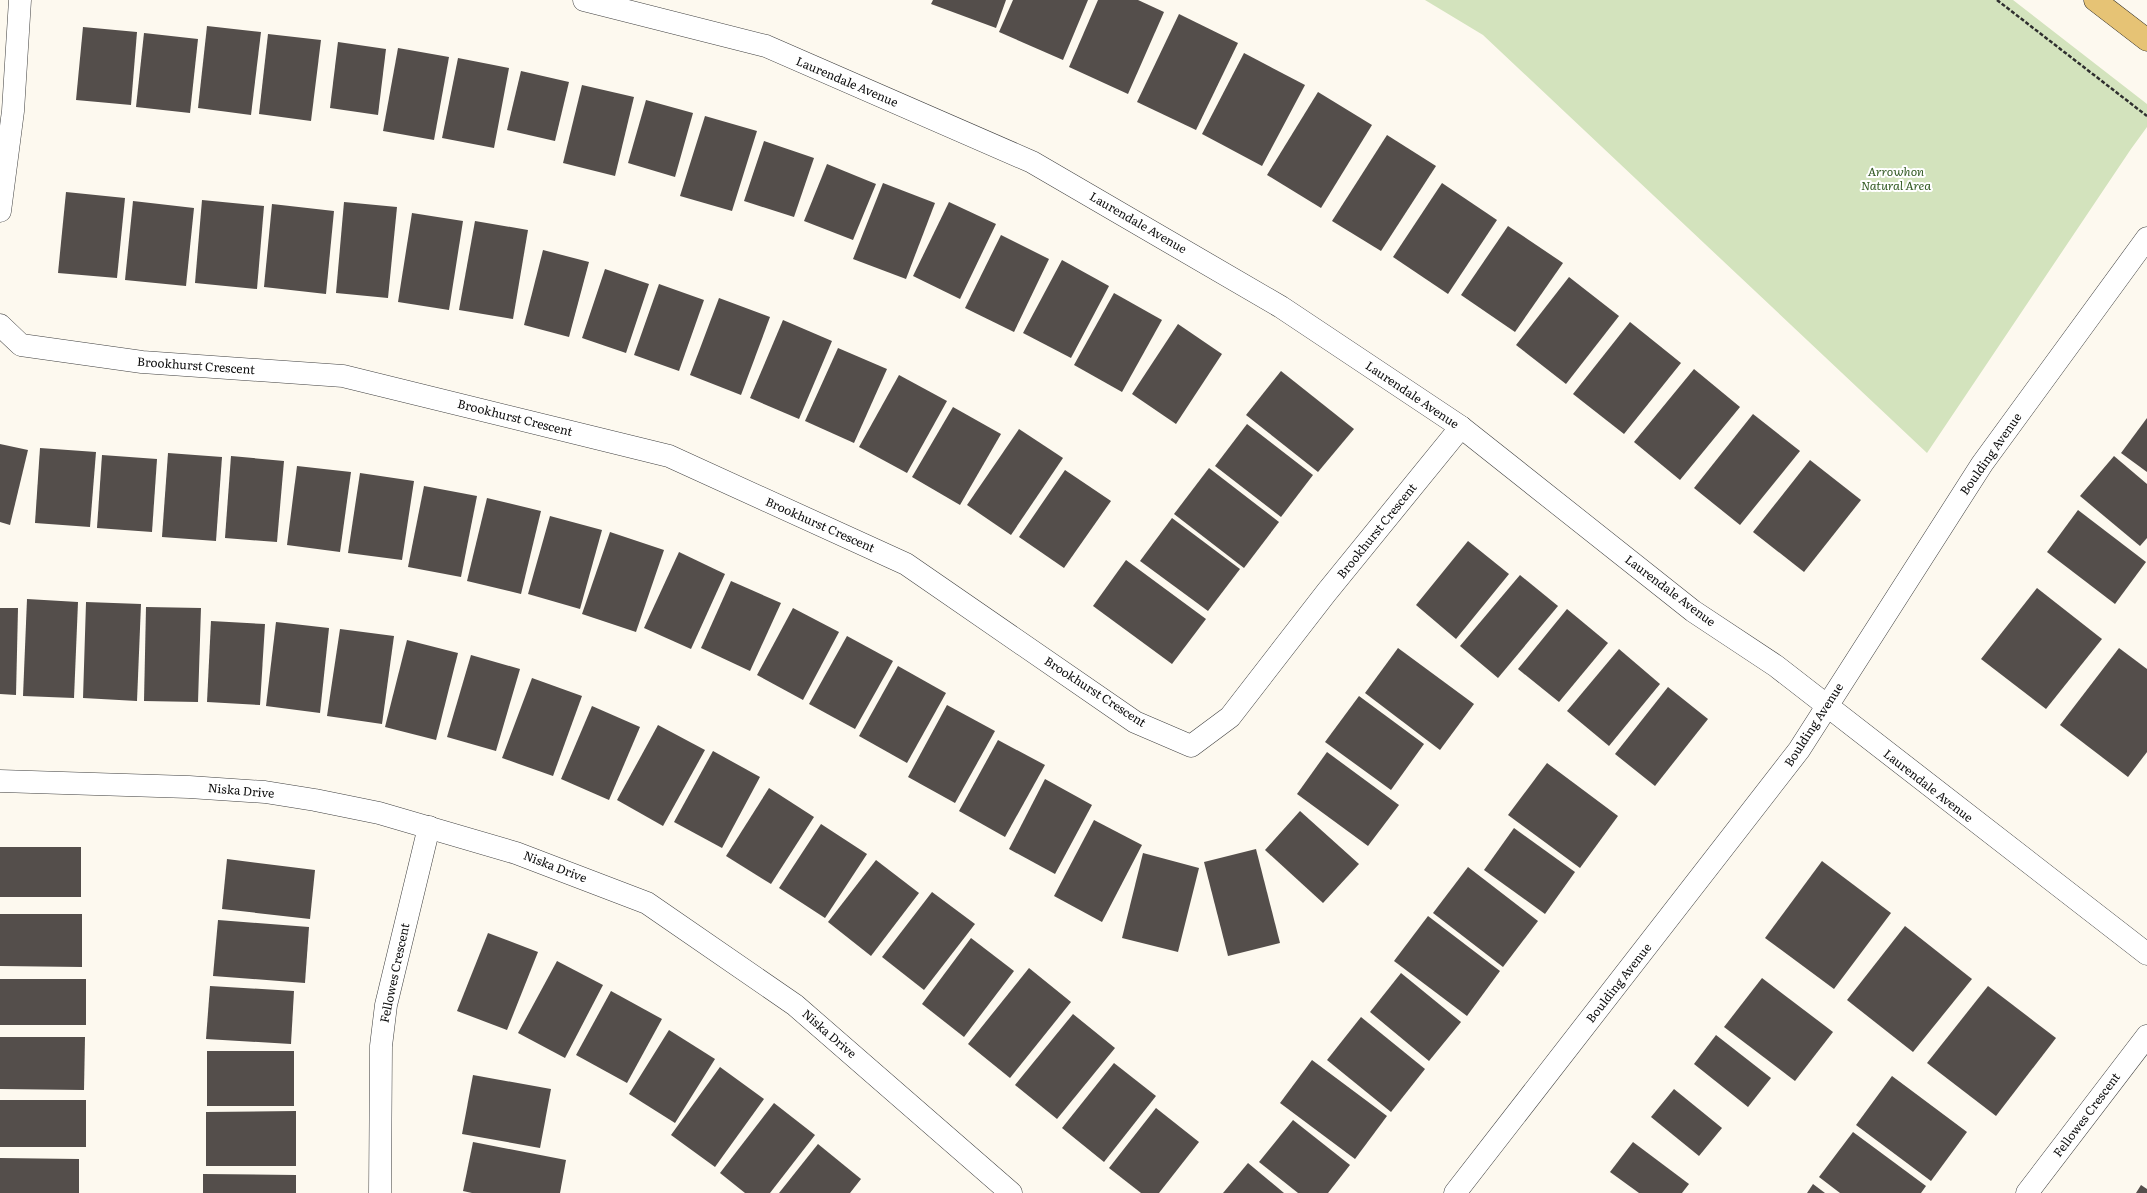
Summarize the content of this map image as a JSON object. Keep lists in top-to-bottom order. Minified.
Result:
{"streets":{"street":["Laurendale Avenue","Brookhurst Crescent","Boulding Avenue","Niska Drive","Fellowes Crescent"]},"crossings":[["Laurendale Avenue","Brookhurst Crescent"],["Laurendale Avenue","Boulding Avenue"],["Niska Drive","Fellowes Crescent"]],"parks":["Arrowhon Natural Area"]}
